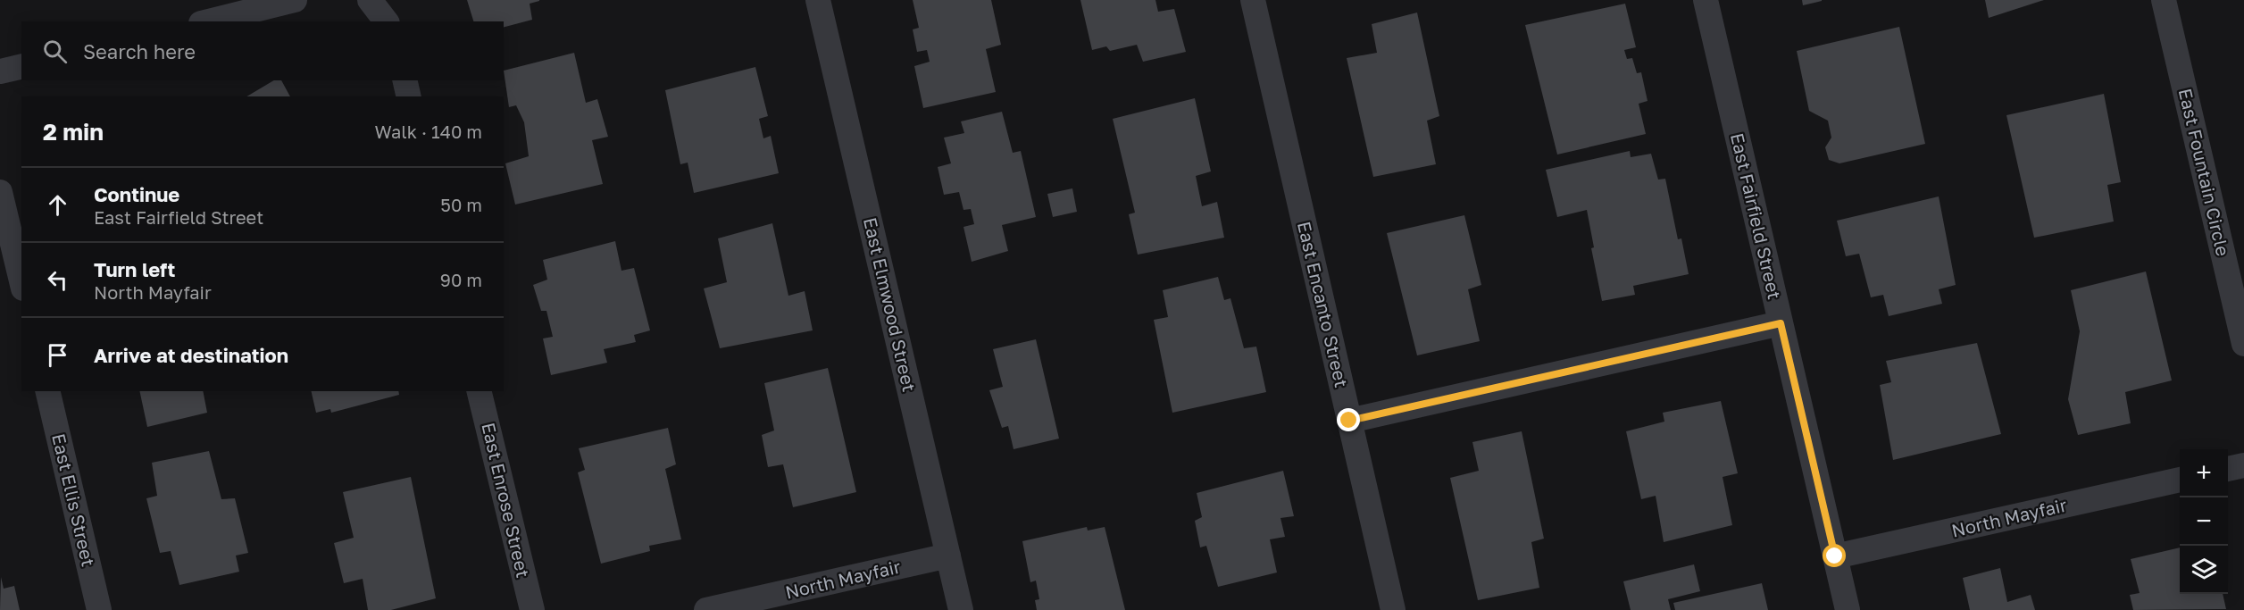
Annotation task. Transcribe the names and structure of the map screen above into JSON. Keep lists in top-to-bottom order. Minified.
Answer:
{"streets":{"street":["East Fountain Circle","East Fairfield Street","East Elmwood Street","East Encanto Street","East Ellis Street","East Enrose Street","North Mayfair"]},"crossings":[["East Fairfield Street","North Mayfair"],["East Elmwood Street","North Mayfair"]],"page":{"search":"Search here","heading":["2 min","Walk · 140 m"],"list":[["Continue","East Fairfield Street","50 m"],["Turn left","North Mayfair","90 m"],"Arrive at destination"],"map_buttons":["+","−"]}}
